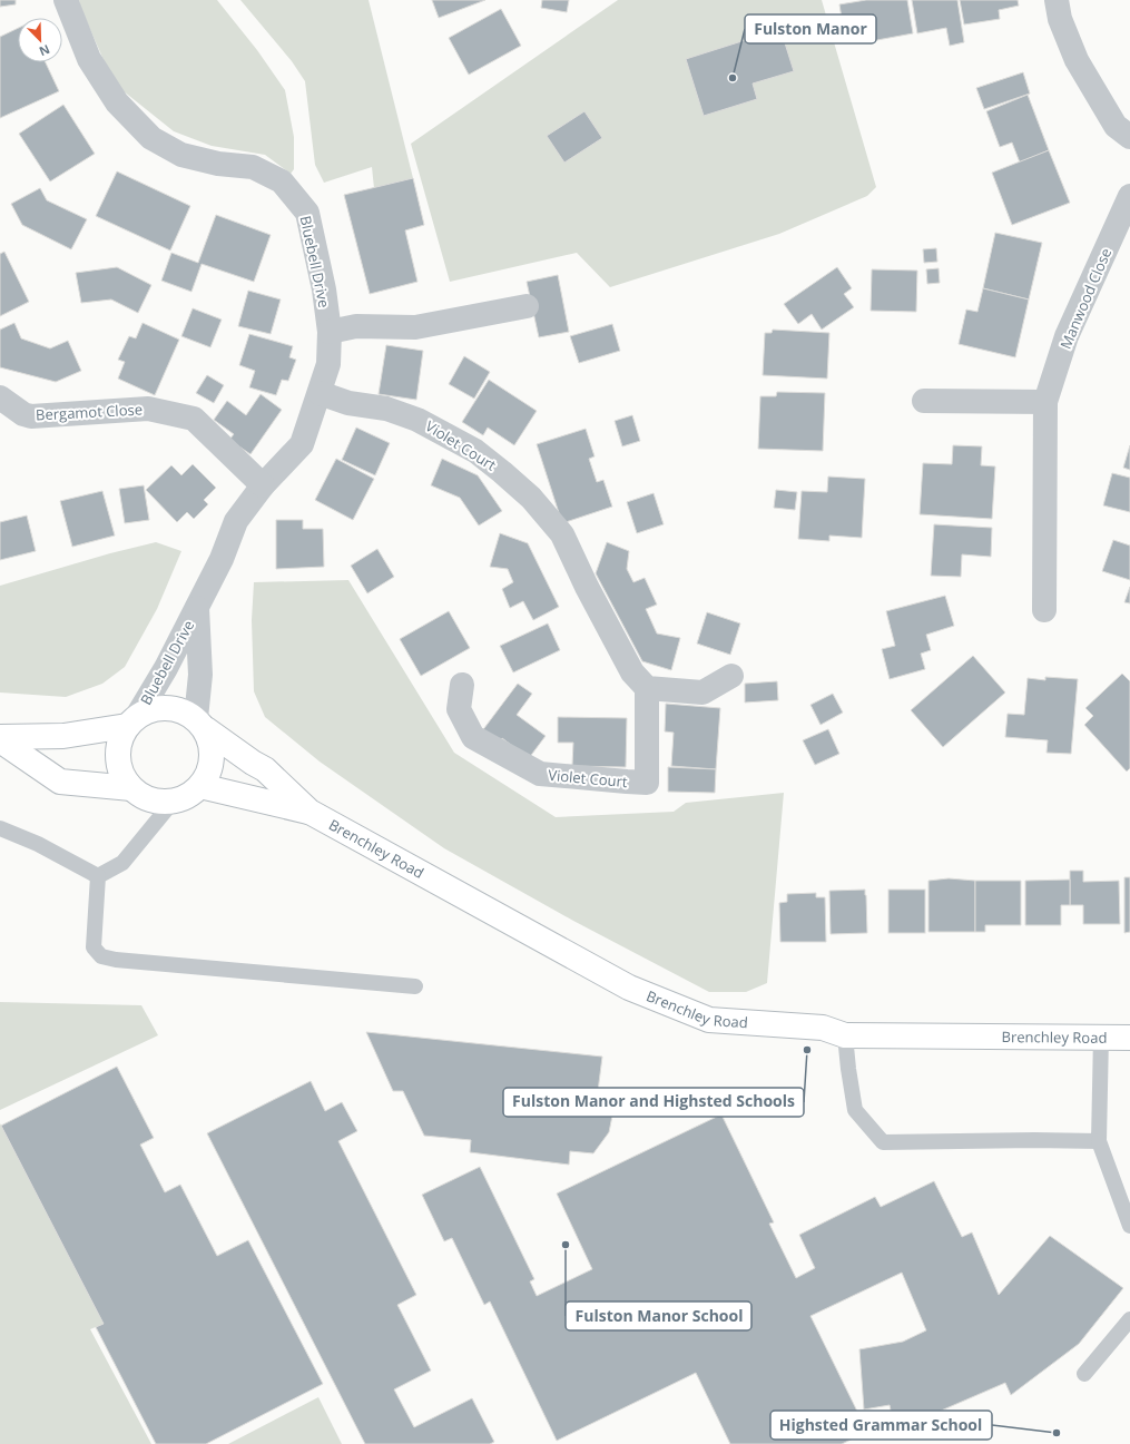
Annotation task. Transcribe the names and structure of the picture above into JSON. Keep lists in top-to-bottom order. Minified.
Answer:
{"streets":{"street":["Bluebell Drive","Manwood Close","Bergamot Close","Violet Court","Brenchley Road"]},"crossings":[["Bluebell Drive","Bergamot Close"],["Bluebell Drive","Violet Court"],["Bluebell Drive","Brenchley Road"]],"places":["Fulston Manor","Fulston Manor and Highsted Schools","Fulston Manor School","Highsted Grammar School"],"north":"bottom right"}
